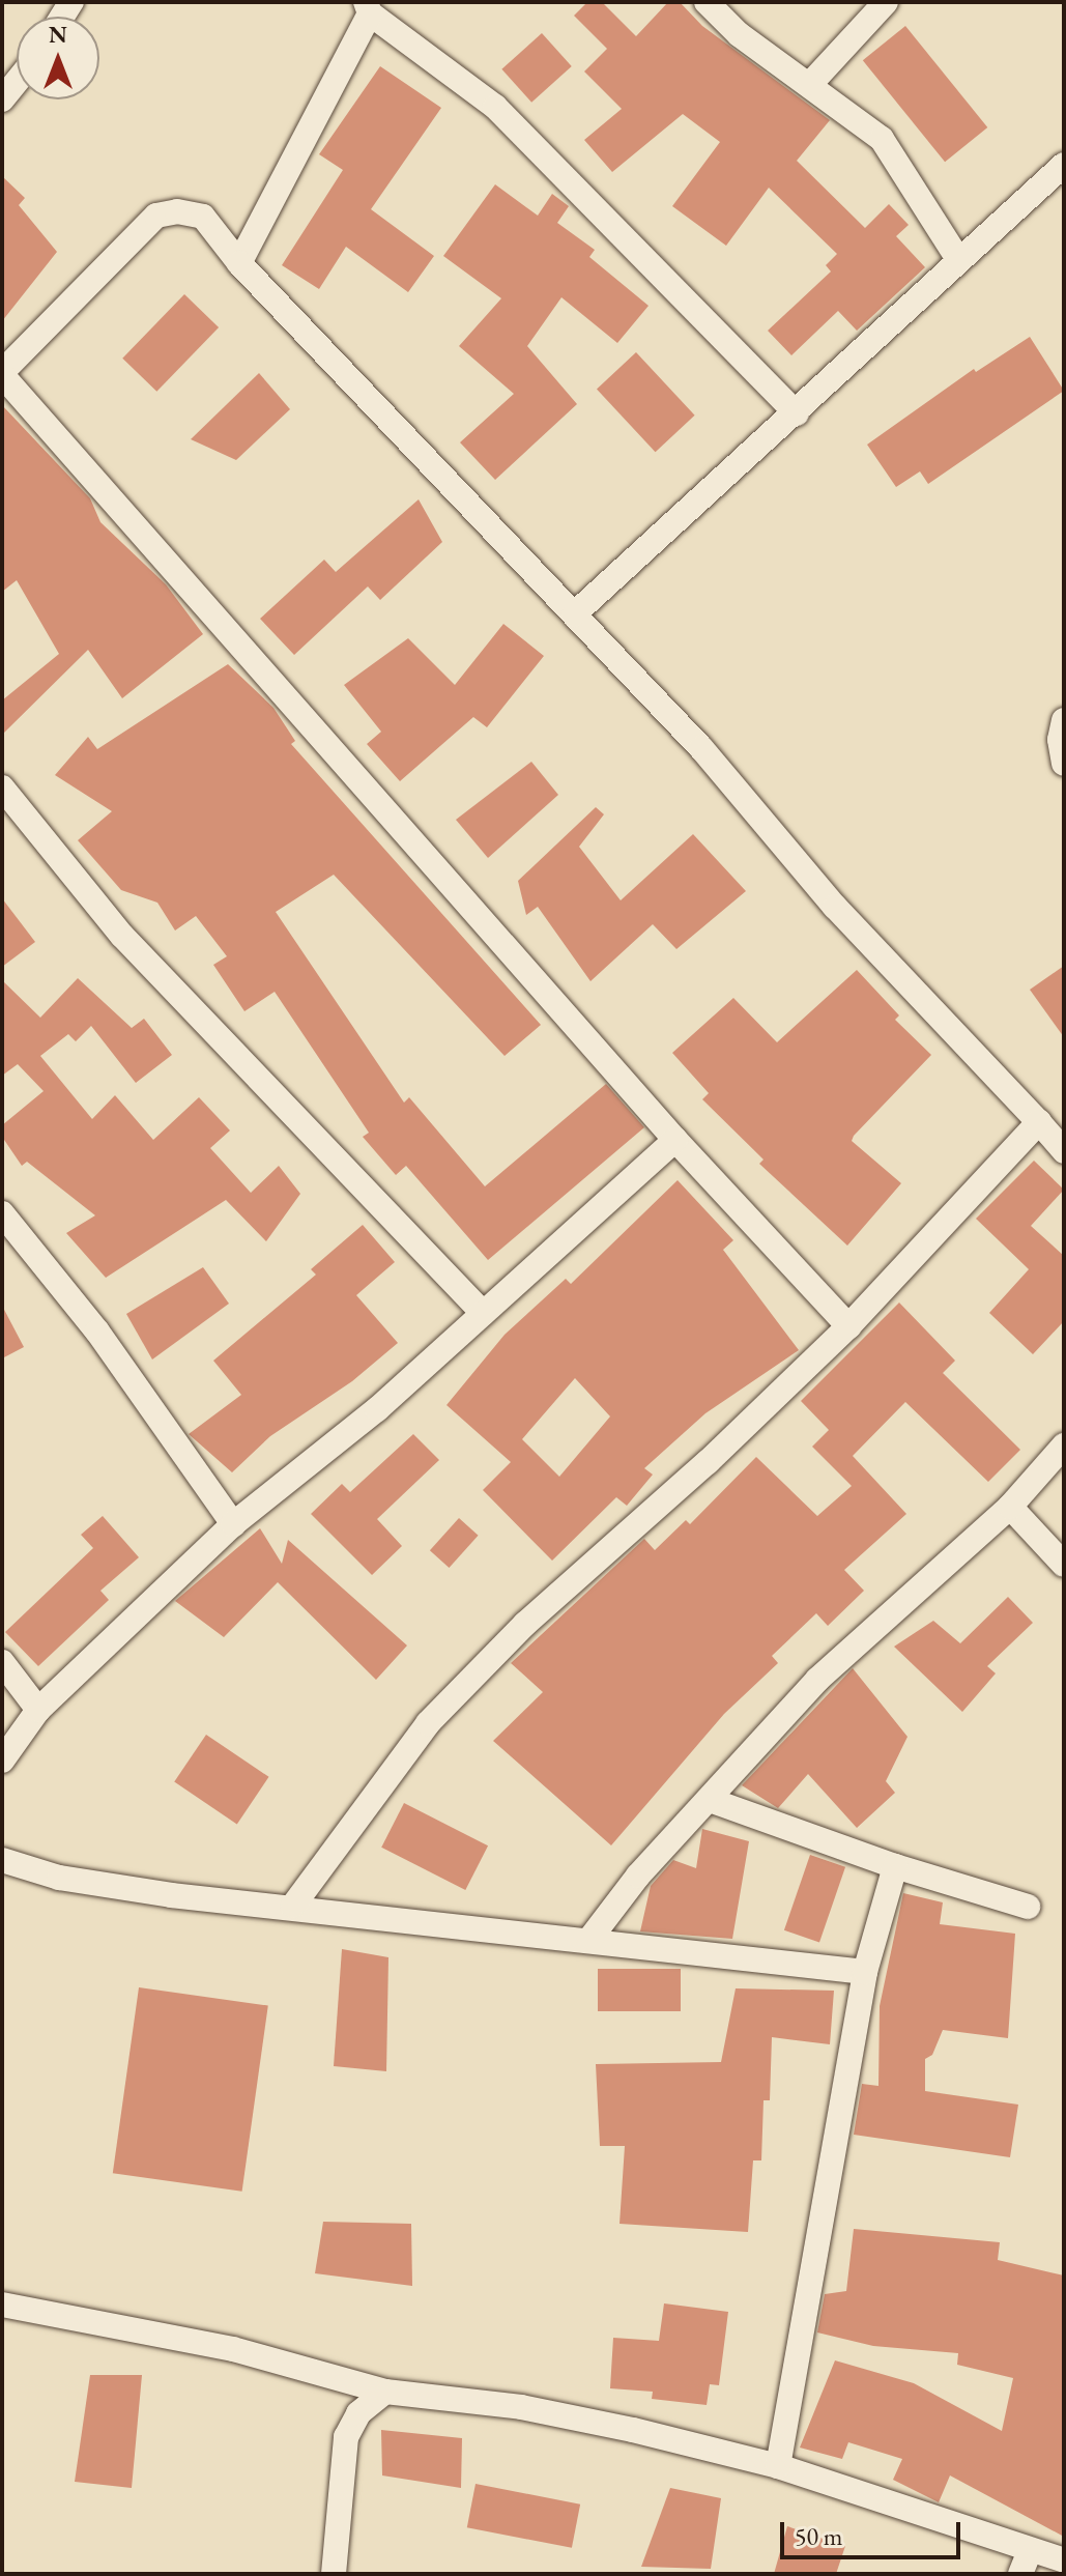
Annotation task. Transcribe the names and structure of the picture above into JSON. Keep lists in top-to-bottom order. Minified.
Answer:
{"scale_bar":"50 m","north":"top"}
